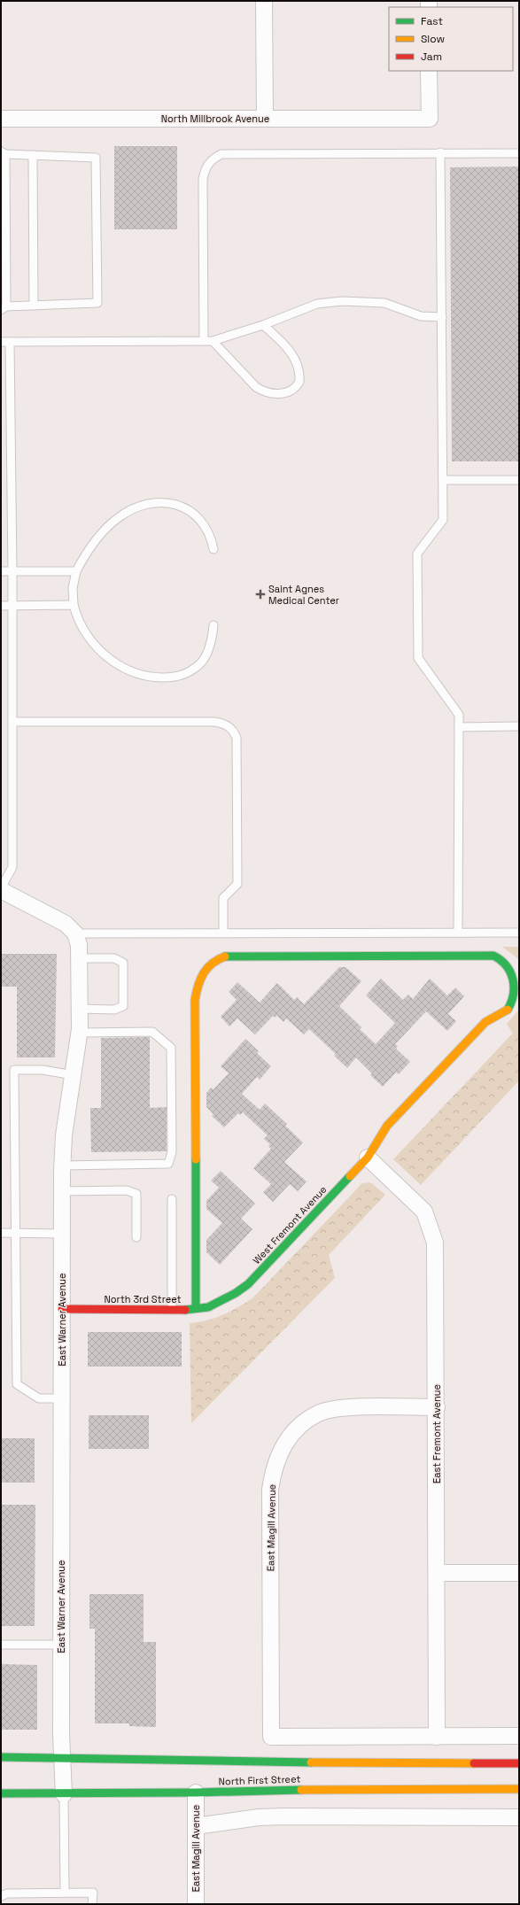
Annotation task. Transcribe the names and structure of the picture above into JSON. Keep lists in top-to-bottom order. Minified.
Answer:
{"streets":{"street":["North Millbrook Avenue","West Fremont Avenue","North 3rd Street","East Warner Avenue","East Fremont Avenue","East Magill Avenue","North First Street"]},"crossings":[["West Fremont Avenue","North 3rd Street"],["West Fremont Avenue","East Fremont Avenue"],["North 3rd Street","East Warner Avenue"],["East Warner Avenue","North First Street"],["East Fremont Avenue","East Magill Avenue"],["East Magill Avenue","North First Street"]],"places":{"health":["Saint Agnes Medical Center"]},"legend":["Fast","Slow","Jam"]}
